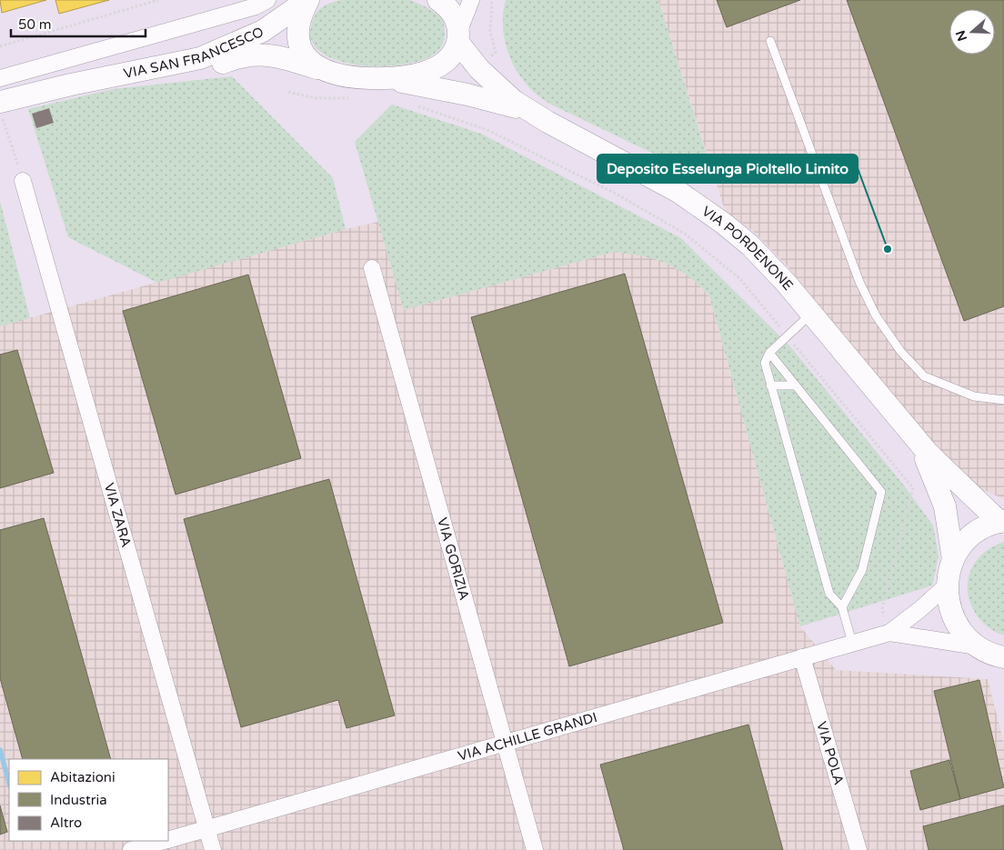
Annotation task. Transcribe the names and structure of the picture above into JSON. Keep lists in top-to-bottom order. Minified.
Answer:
{"streets":{"street":["VIA SAN FRANCESCO","VIA PORDENONE","VIA ZARA","VIA GORIZIA","VIA ACHILLE GRANDI","VIA POLA"]},"crossings":[["VIA SAN FRANCESCO","VIA PORDENONE"],["VIA ZARA","VIA ACHILLE GRANDI"],["VIA GORIZIA","VIA ACHILLE GRANDI"],["VIA ACHILLE GRANDI","VIA POLA"]],"places":["Deposito Esselunga Pioltello Limito"],"legend":["Abitazioni","Industria","Altro"],"scale_bar":"50 m","north":"left"}
